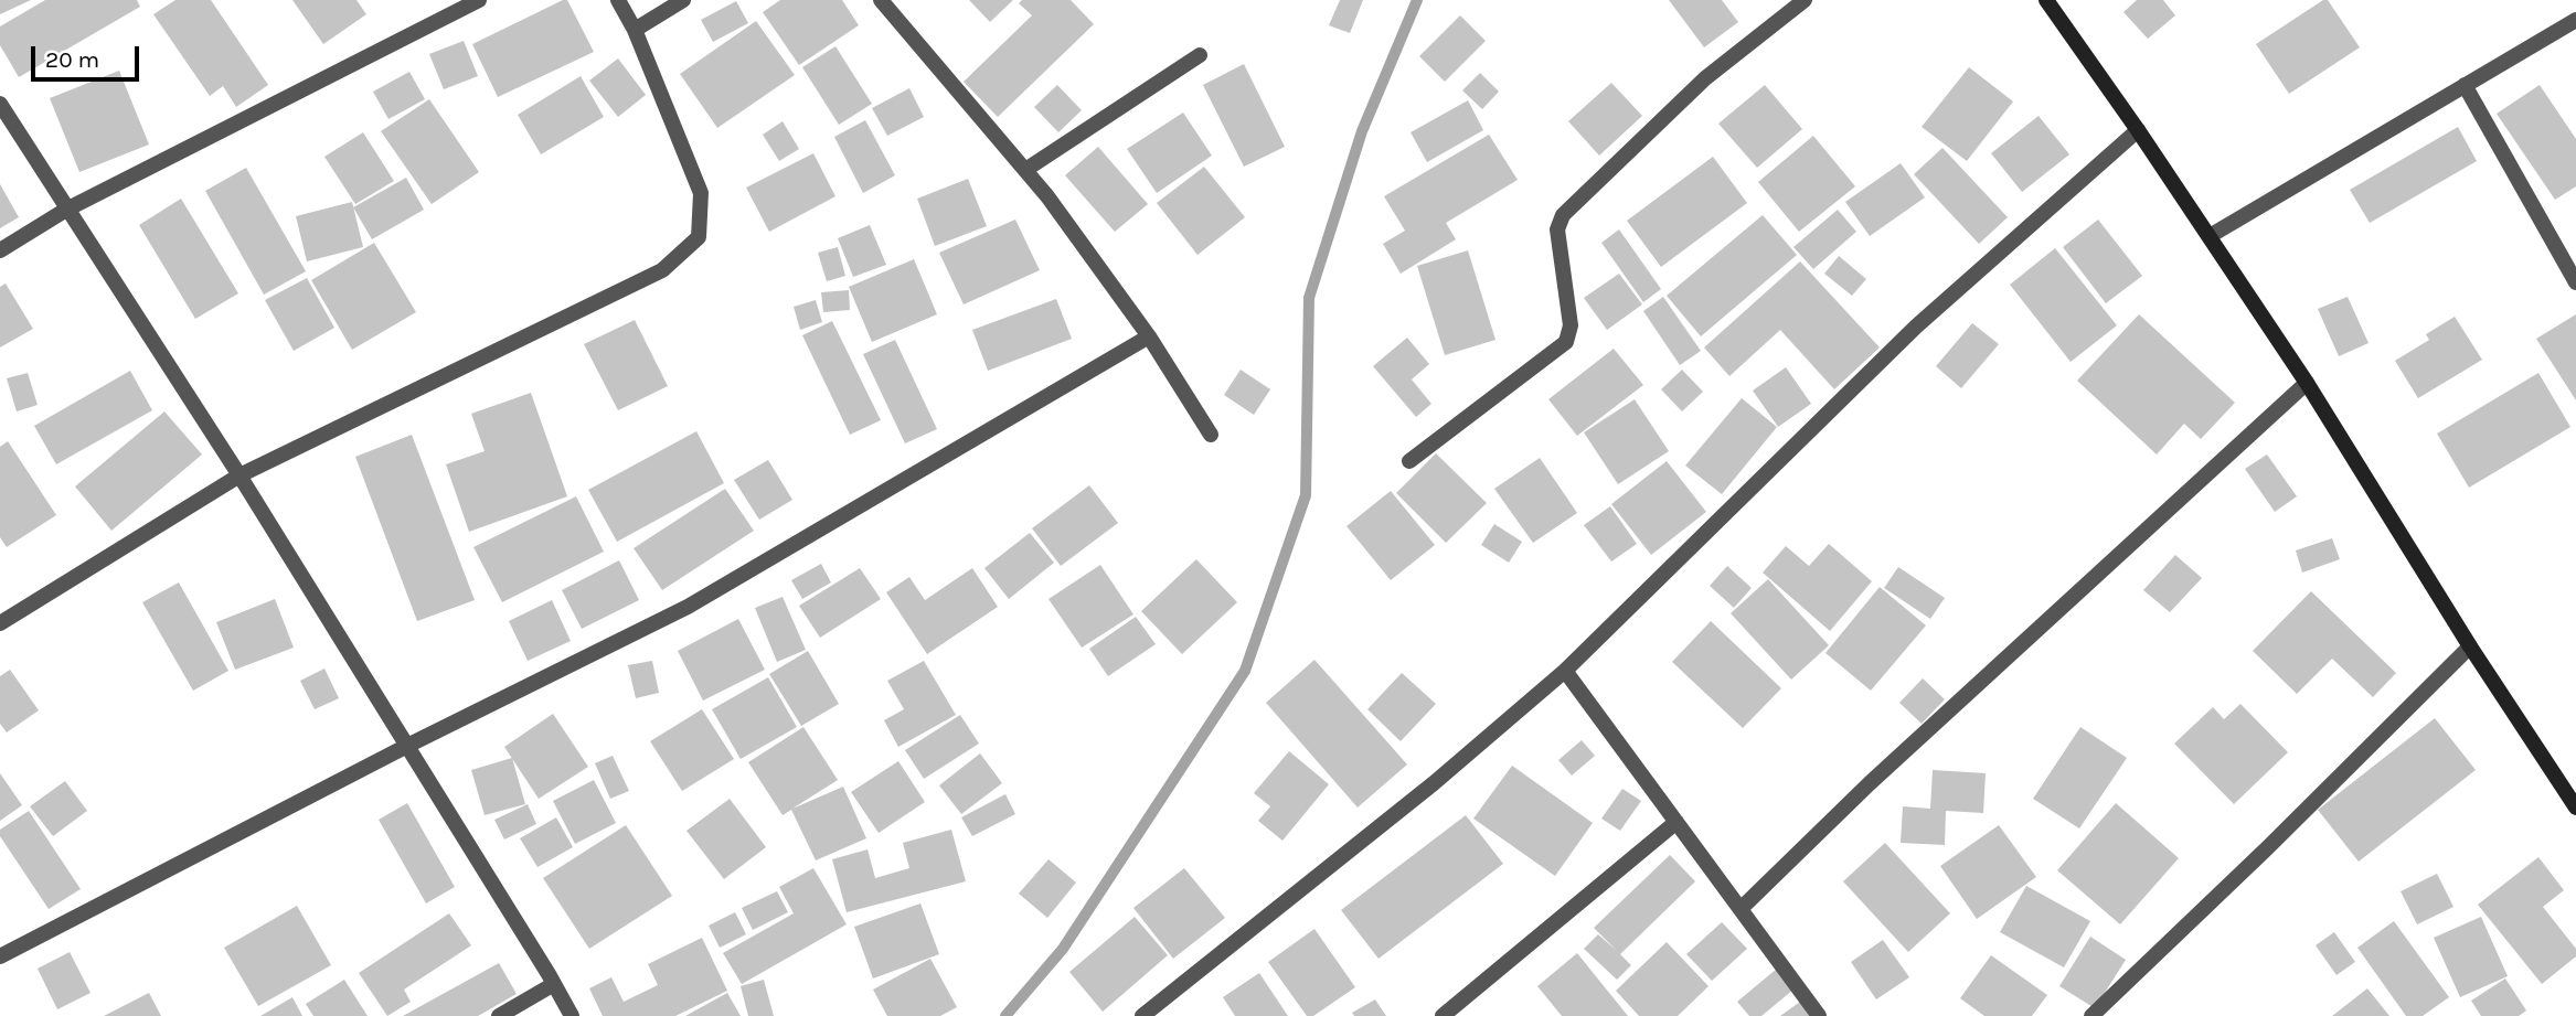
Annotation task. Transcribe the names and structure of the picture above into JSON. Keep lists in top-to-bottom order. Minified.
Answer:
{"scale_bar":"20 m"}
